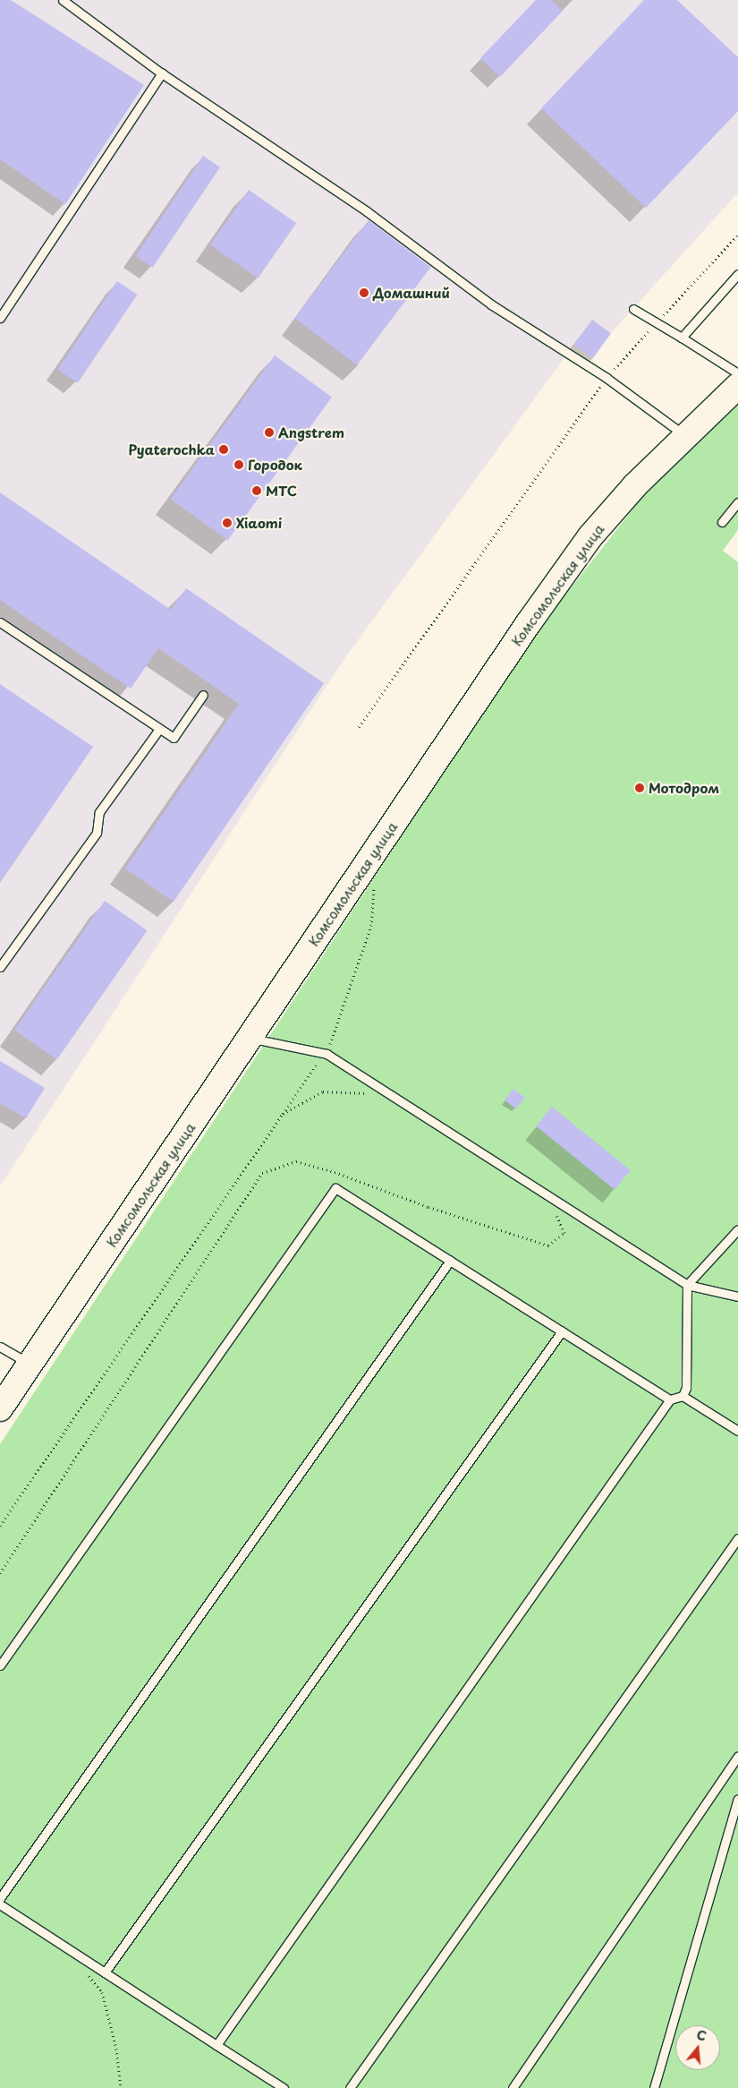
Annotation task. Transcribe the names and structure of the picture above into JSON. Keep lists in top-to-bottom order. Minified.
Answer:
{"streets":{"main road":["Комсомольская улица"]},"places":["Домашний","Angstrem","Pyaterochka","Городок","МТС","Xiaomi","Мотодром"],"north":"top"}
